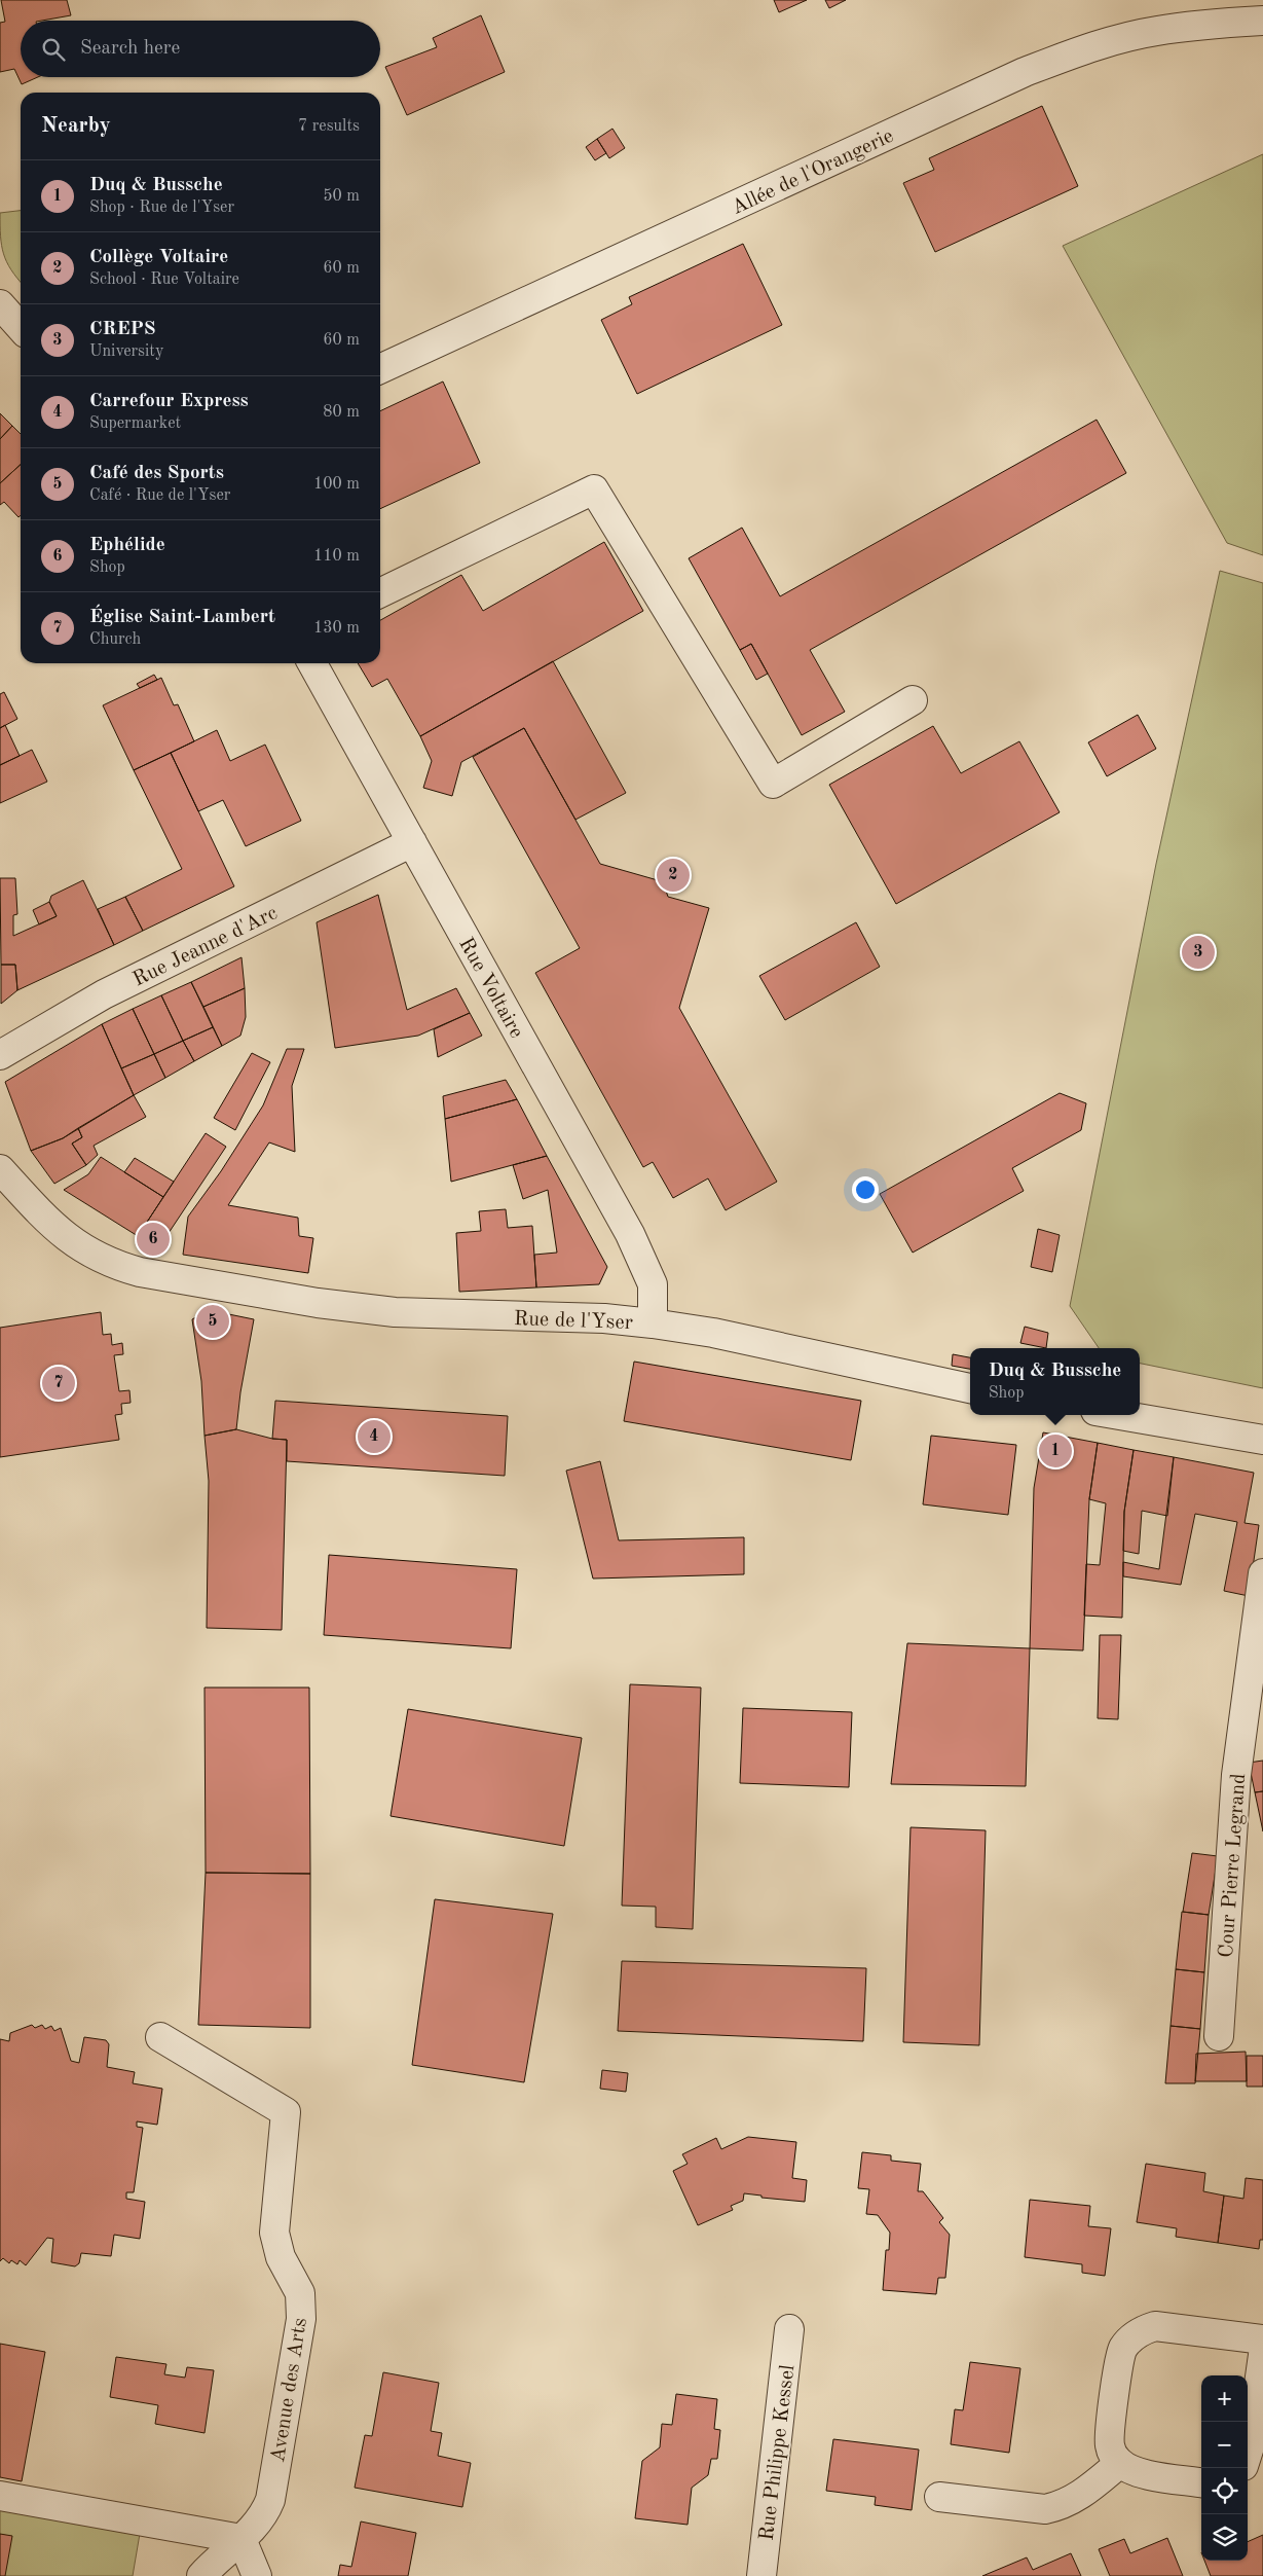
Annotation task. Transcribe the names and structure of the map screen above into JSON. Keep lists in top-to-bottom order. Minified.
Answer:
{"streets":{"street":["Allée de l'Orangerie","Rue Jeanne d'Arc","Rue Voltaire","Rue de l'Yser","Cour Pierre Legrand","Avenue des Arts","Rue Philippe Kessel"]},"crossings":[["Rue Jeanne d'Arc","Rue Voltaire"],["Rue Voltaire","Rue de l'Yser"]],"page":{"search":"Search here","heading":["Nearby","7 results"],"list":[{"mark":"1","name":"Duq & Bussche","note":"Shop · Rue de l'Yser","value":"50 m"},{"mark":"2","name":"Collège Voltaire","note":"School · Rue Voltaire","value":"60 m"},{"mark":"3","name":"CREPS","note":"University","value":"60 m"},{"mark":"4","name":"Carrefour Express","note":"Supermarket","value":"80 m"},{"mark":"5","name":"Café des Sports","note":"Café · Rue de l'Yser","value":"100 m"},{"mark":"6","name":"Ephélide","note":"Shop","value":"110 m"},{"mark":"7","name":"Église Saint-Lambert","note":"Church","value":"130 m"}],"pins":["2","3","6","5","7","4","1"],"popup":["Duq & Bussche","Shop"],"map_buttons":["+","−"]}}
